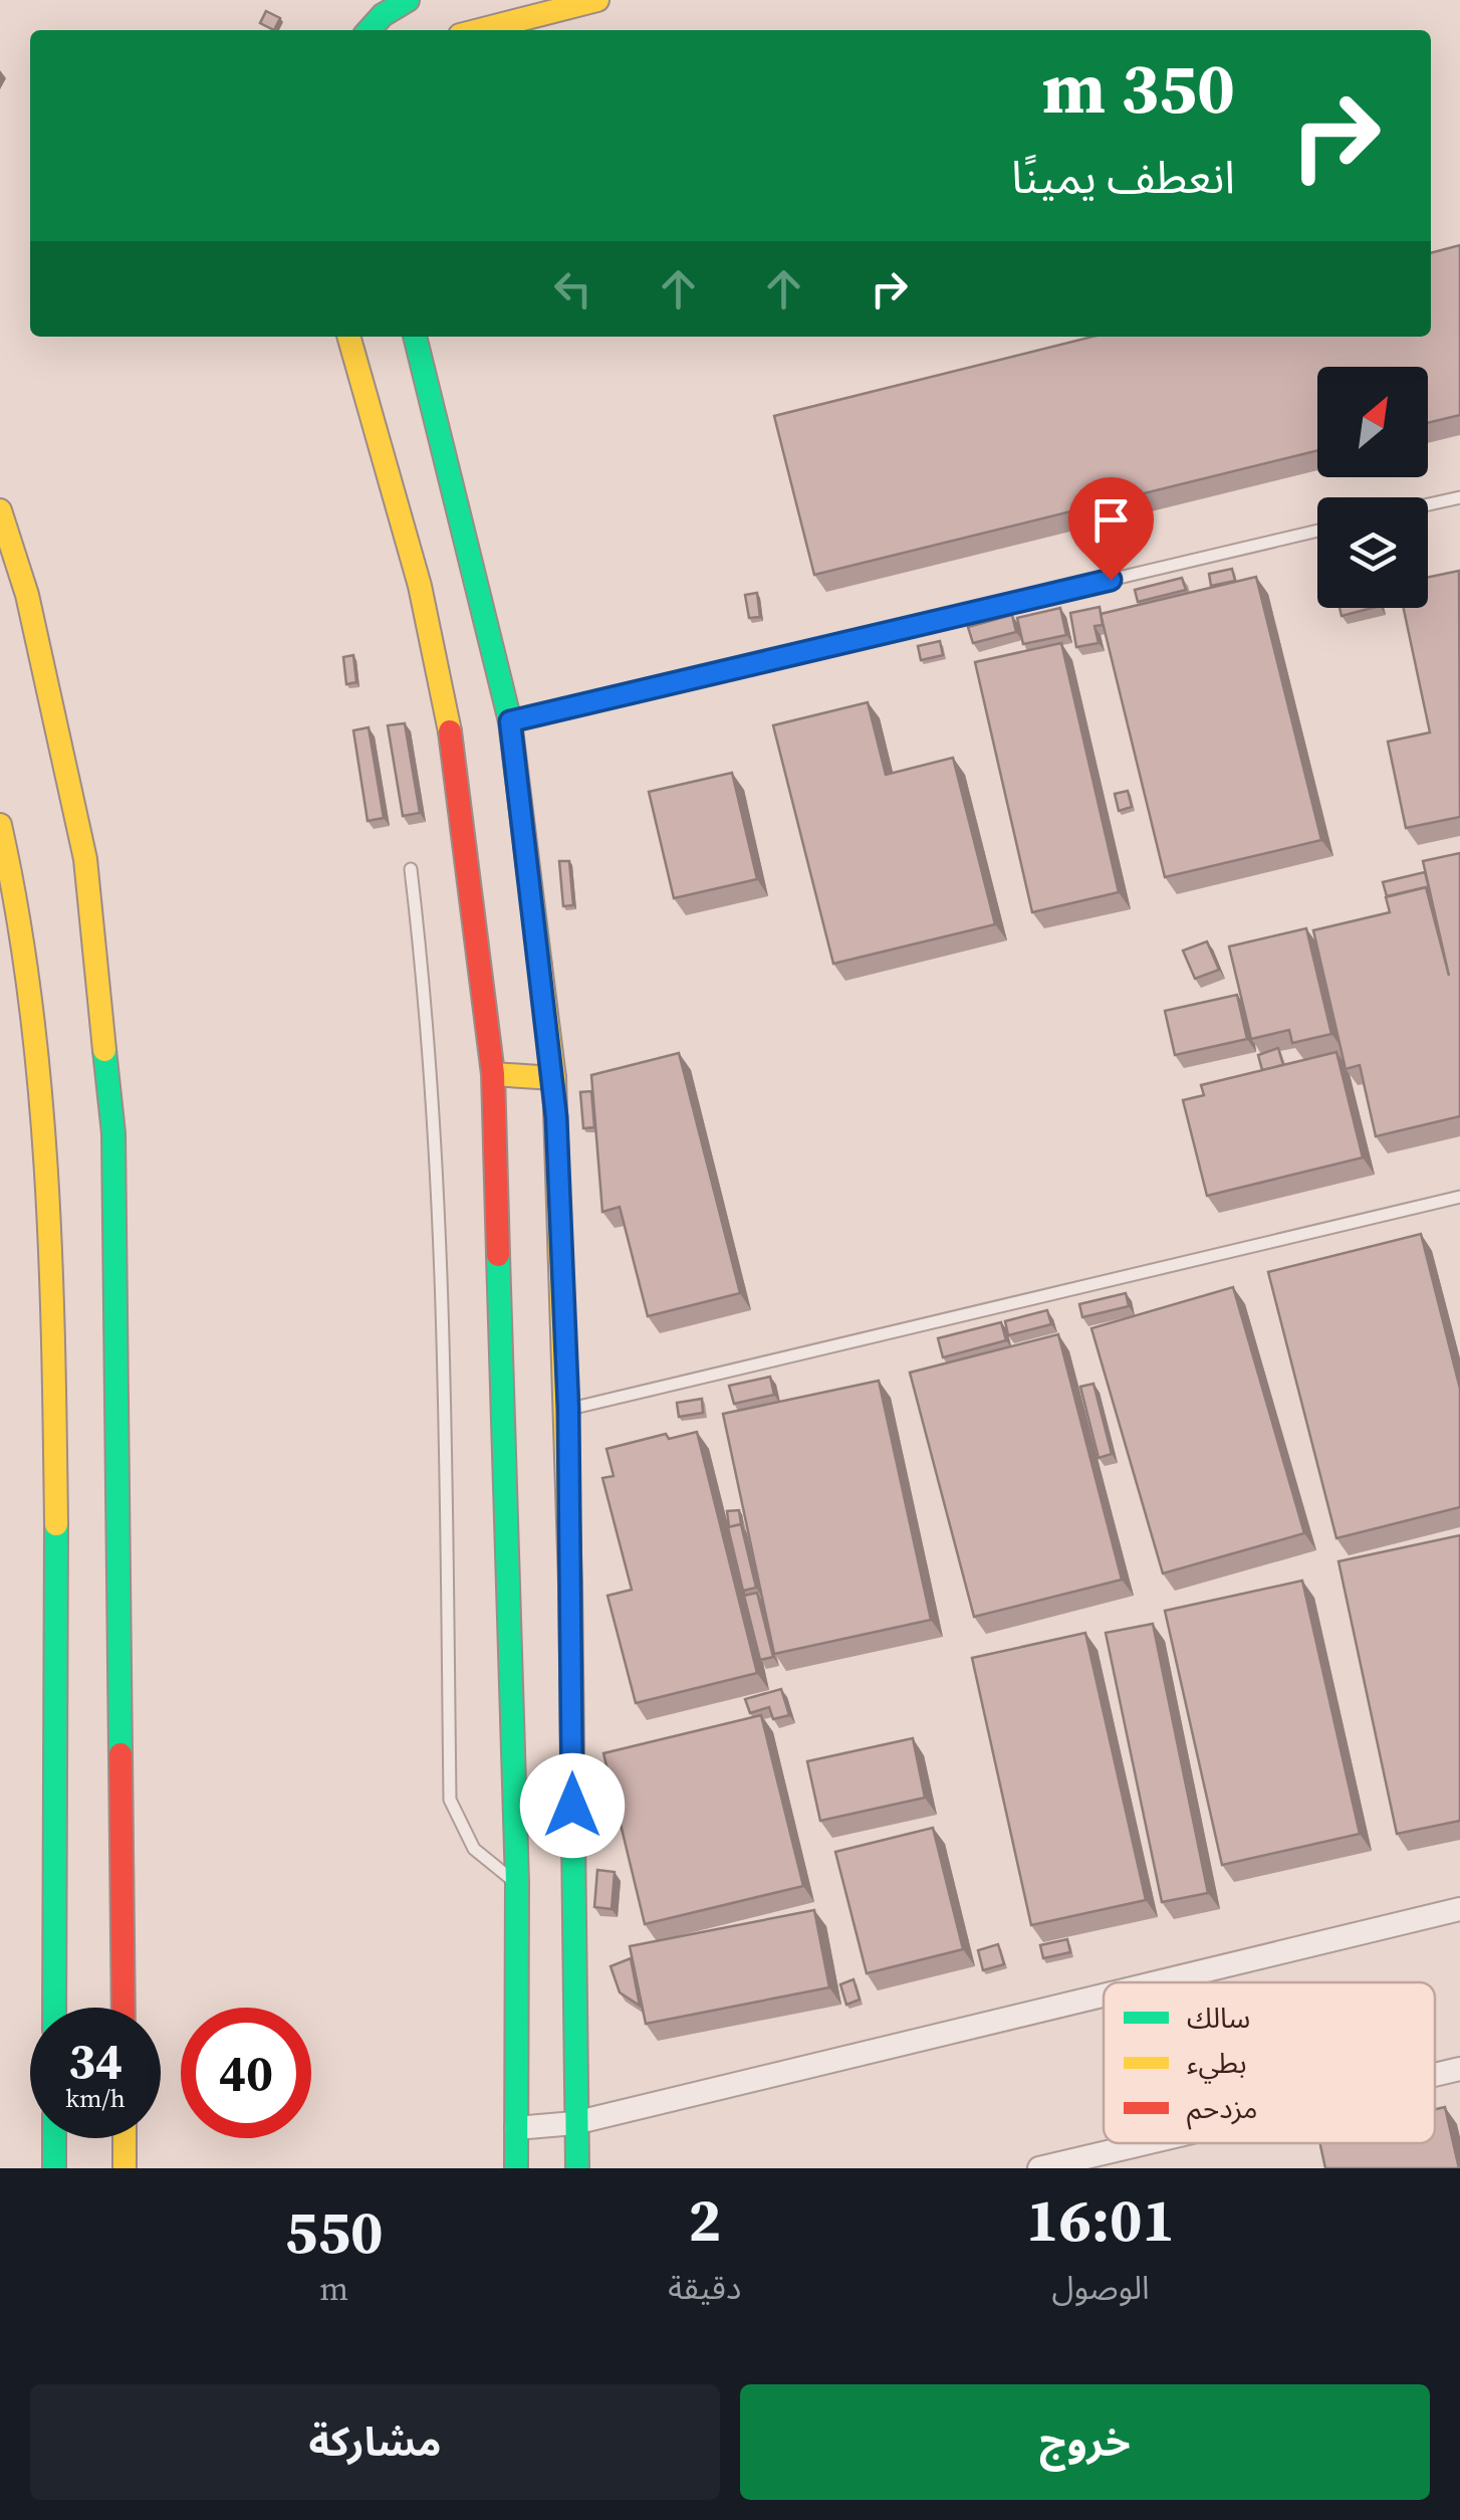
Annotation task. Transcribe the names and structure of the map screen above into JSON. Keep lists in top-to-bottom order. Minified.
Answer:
{"legend":["سالك","بطيء","مزدحم"],"north":"top right","page":{"turn":["350 m","انعطف يمينًا"],"speed":"34 km/h","limit":"40","eta":["16:01","الوصول","2","دقيقة","550","m"],"buttons":["خروج","مشاركة"]}}
